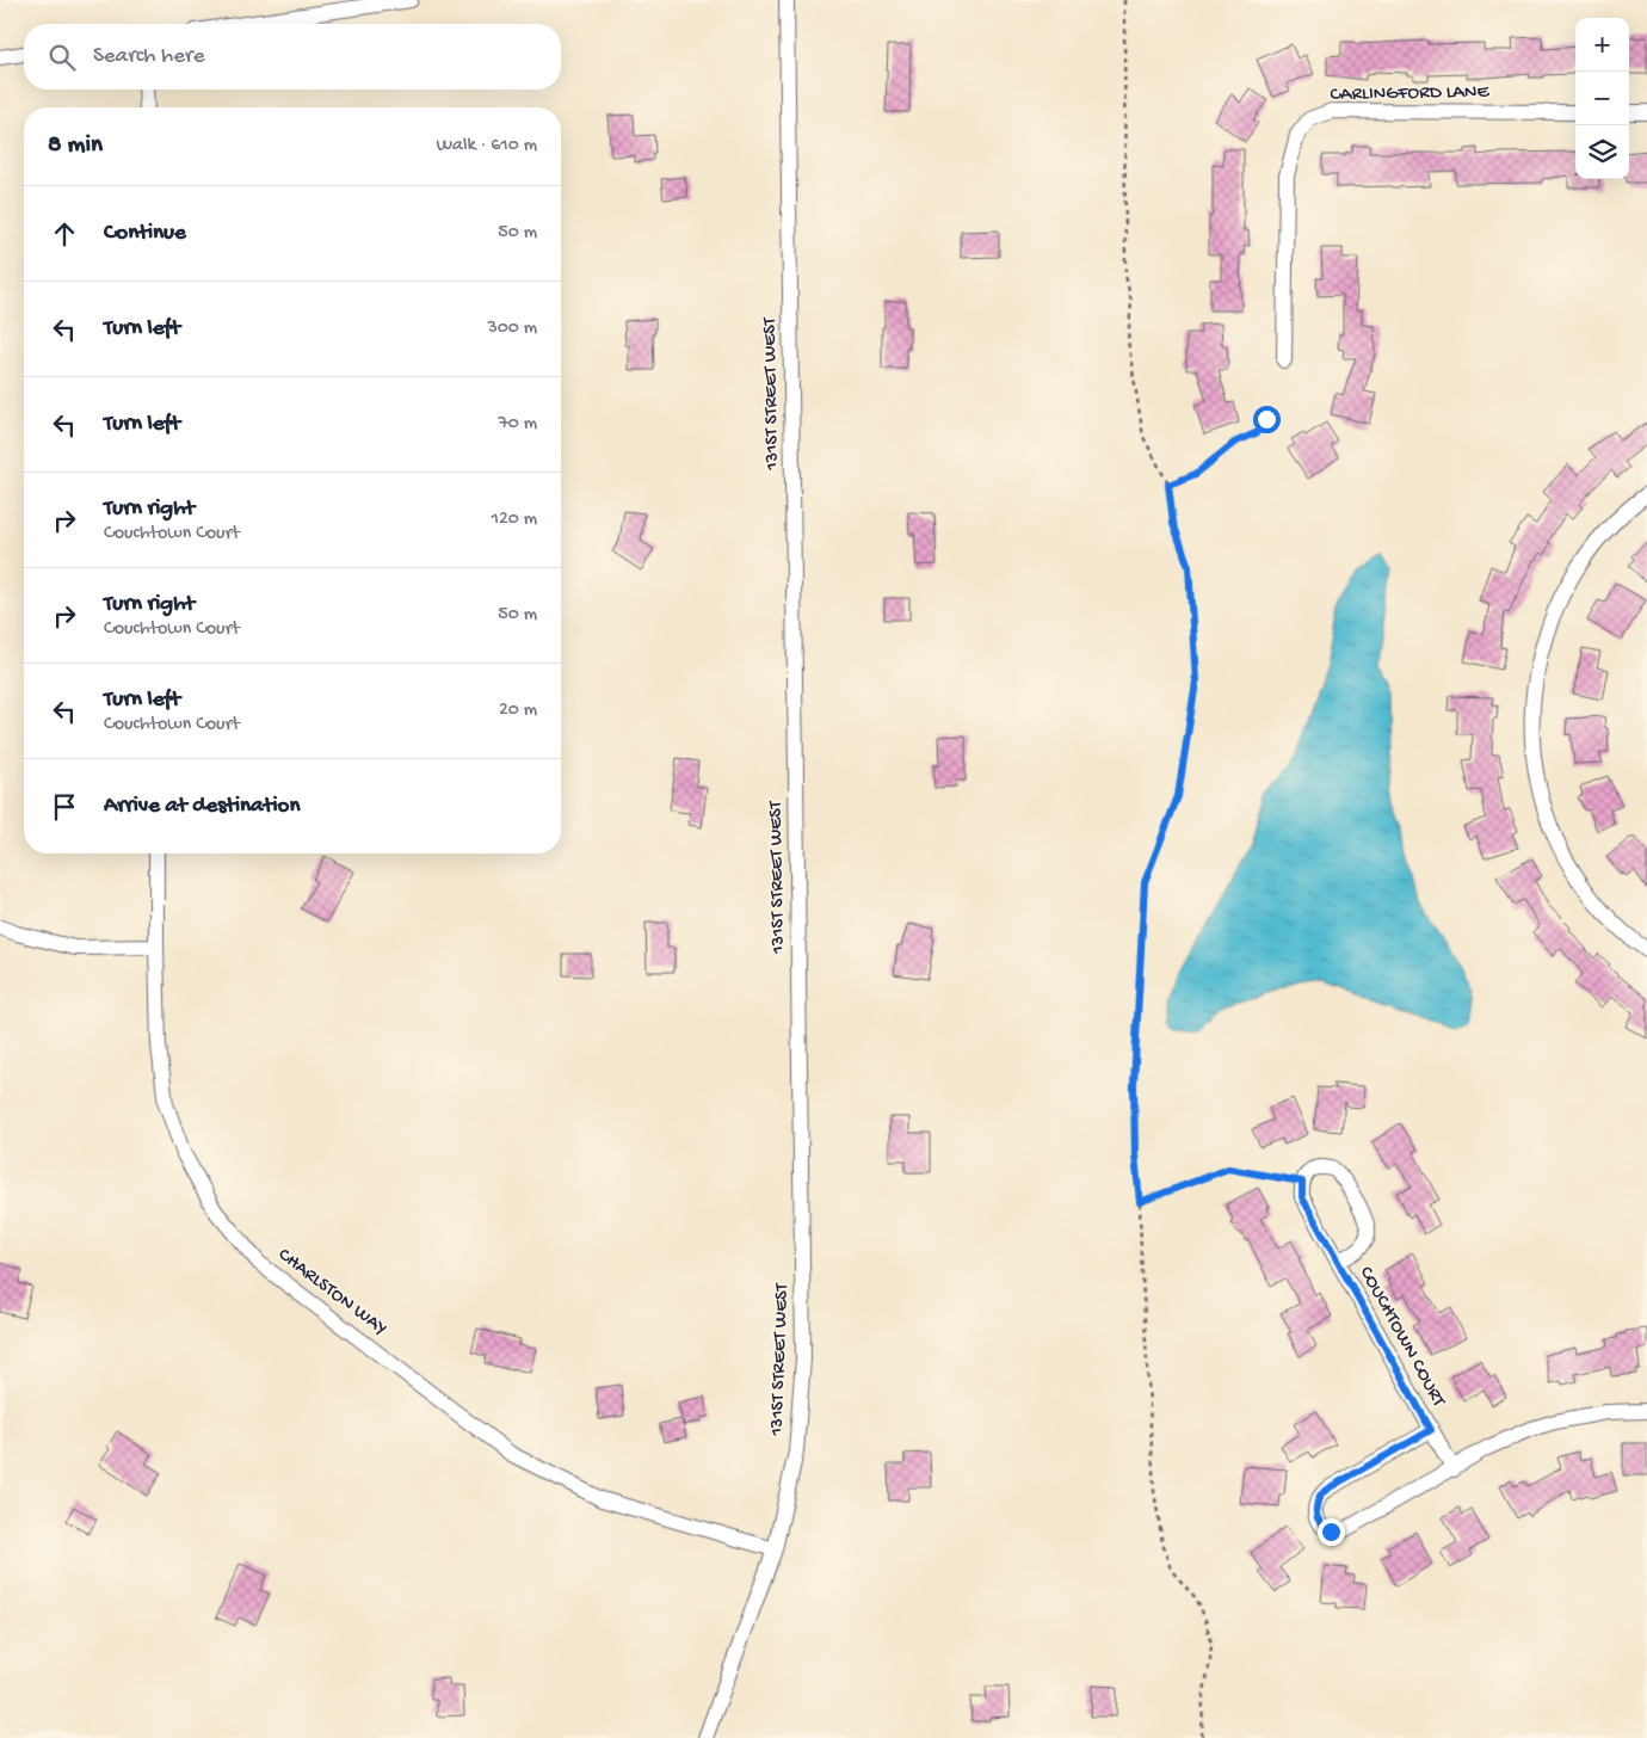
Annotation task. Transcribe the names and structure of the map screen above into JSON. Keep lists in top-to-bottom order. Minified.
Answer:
{"streets":{"street":["CARLINGFORD LANE","131ST STREET WEST","CHARLSTON WAY","COUCHTOWN COURT"]},"crossings":[["131ST STREET WEST","CHARLSTON WAY"]],"page":{"map_buttons":["+","−"],"search":"Search here","heading":["8 min","Walk · 610 m"],"list":[["Continue","50 m"],["Turn left","300 m"],["Turn left","70 m"],["Turn right","Couchtown Court","120 m"],["Turn right","Couchtown Court","50 m"],["Turn left","Couchtown Court","20 m"],"Arrive at destination"]}}
